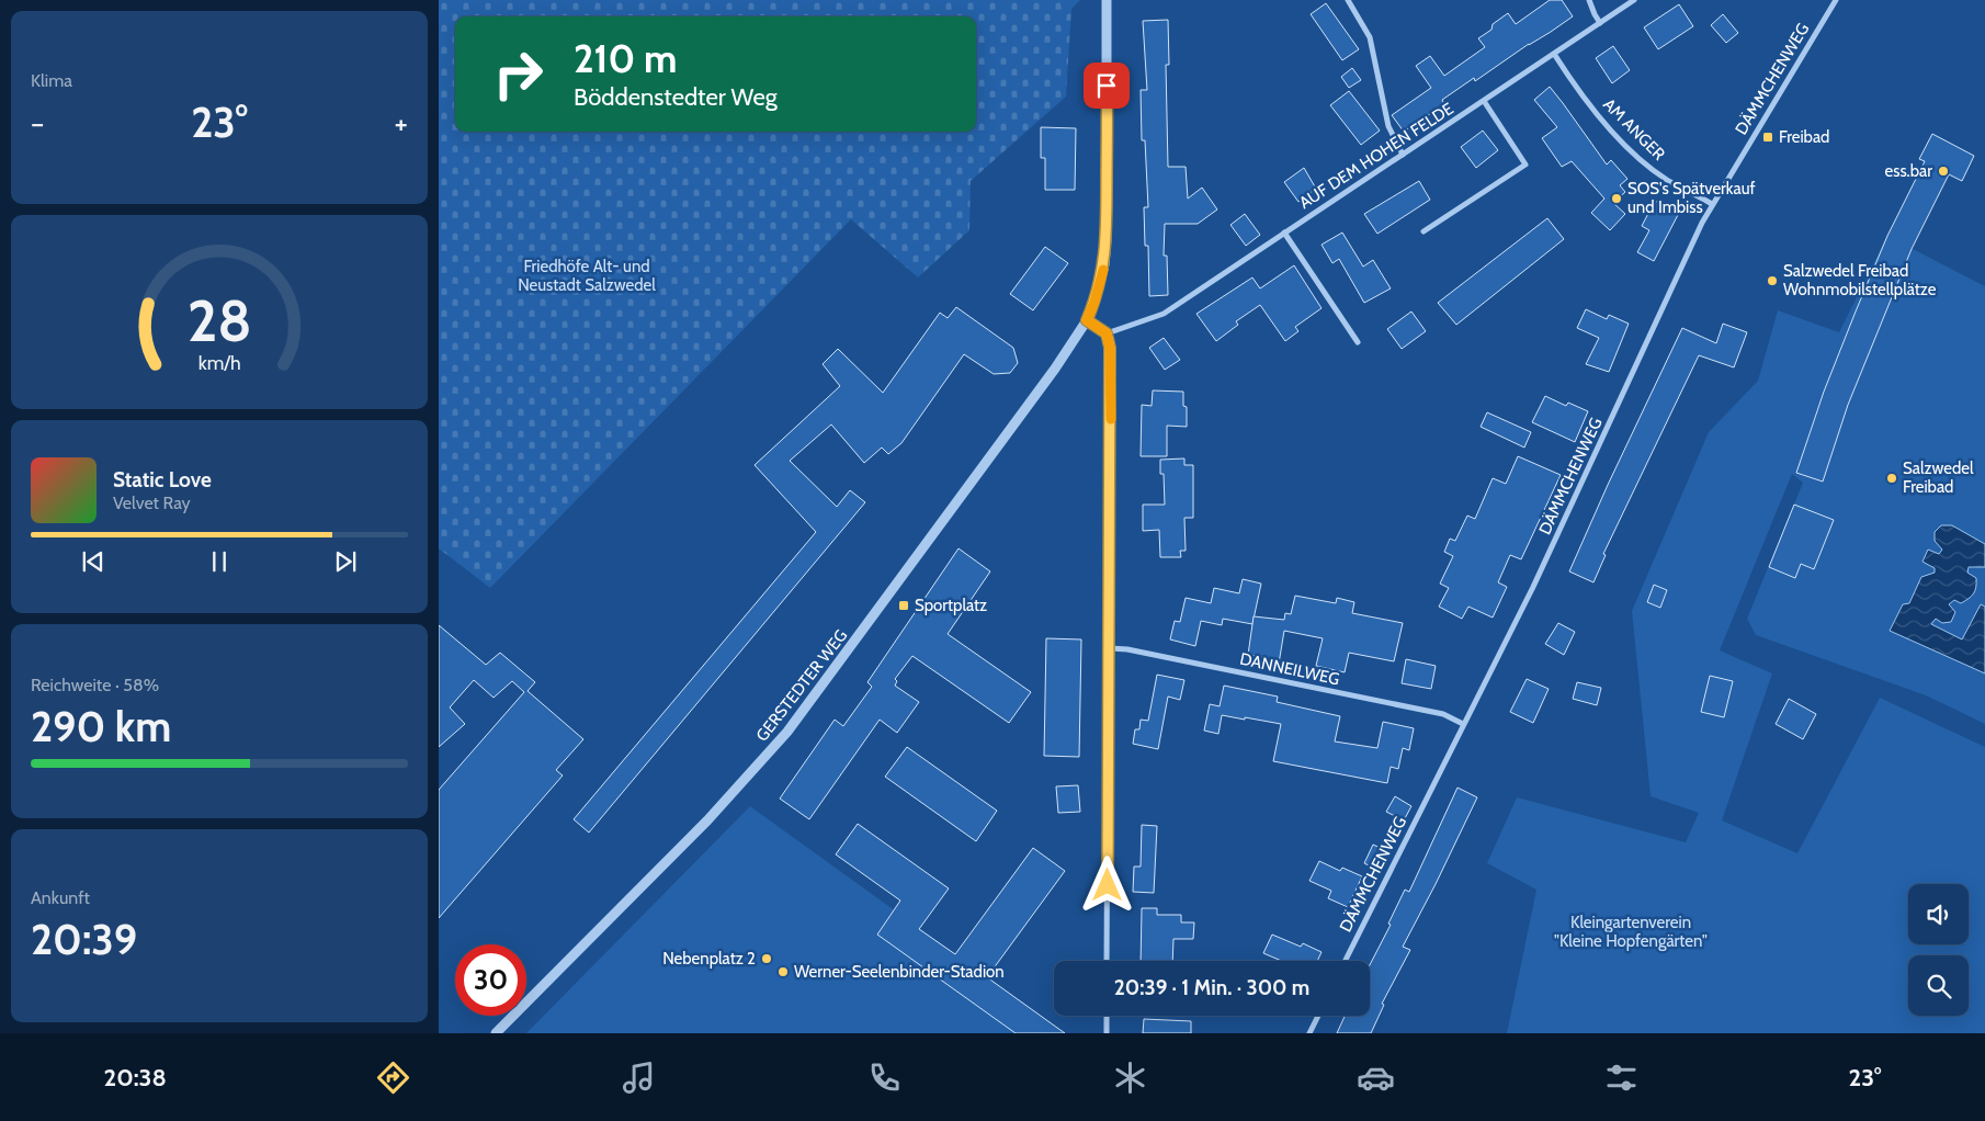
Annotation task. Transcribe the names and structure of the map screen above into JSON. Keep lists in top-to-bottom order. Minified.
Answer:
{"streets":{"street":["DÄMMCHENWEG","AM ANGER","AUF DEM HOHEN FELDE","DANNEILWEG","GERSTEDTER WEG"]},"crossings":[["DÄMMCHENWEG","AM ANGER"],["DÄMMCHENWEG","DANNEILWEG"],["AM ANGER","AUF DEM HOHEN FELDE"]],"parks":["Friedhöfe Alt- und Neustadt Salzwedel","Kleingartenverein \"Kleine Hopfengärten\""],"places":{"transit":["Freibad","Sportplatz"],"other":["ess.bar","SOS's Spätverkauf und Imbiss","Salzwedel Freibad Wohnmobilstellplätze","Salzwedel Freibad","Nebenplatz 2","Werner-Seelenbinder-Stadion"]},"page":{"tile":["Klima",["Reichweite · 58%","290 km"],["Ankunft","20:39"]],"turn":["210 m","Böddenstedter Weg"],"heat":["−","23°","+"],"song":["Static Love","Velvet Ray"],"limit":"30","trip":"20:39 · 1 Min. · 300 m","tabs":["20:38","23°"],"gauge":["28","km/h"]}}
